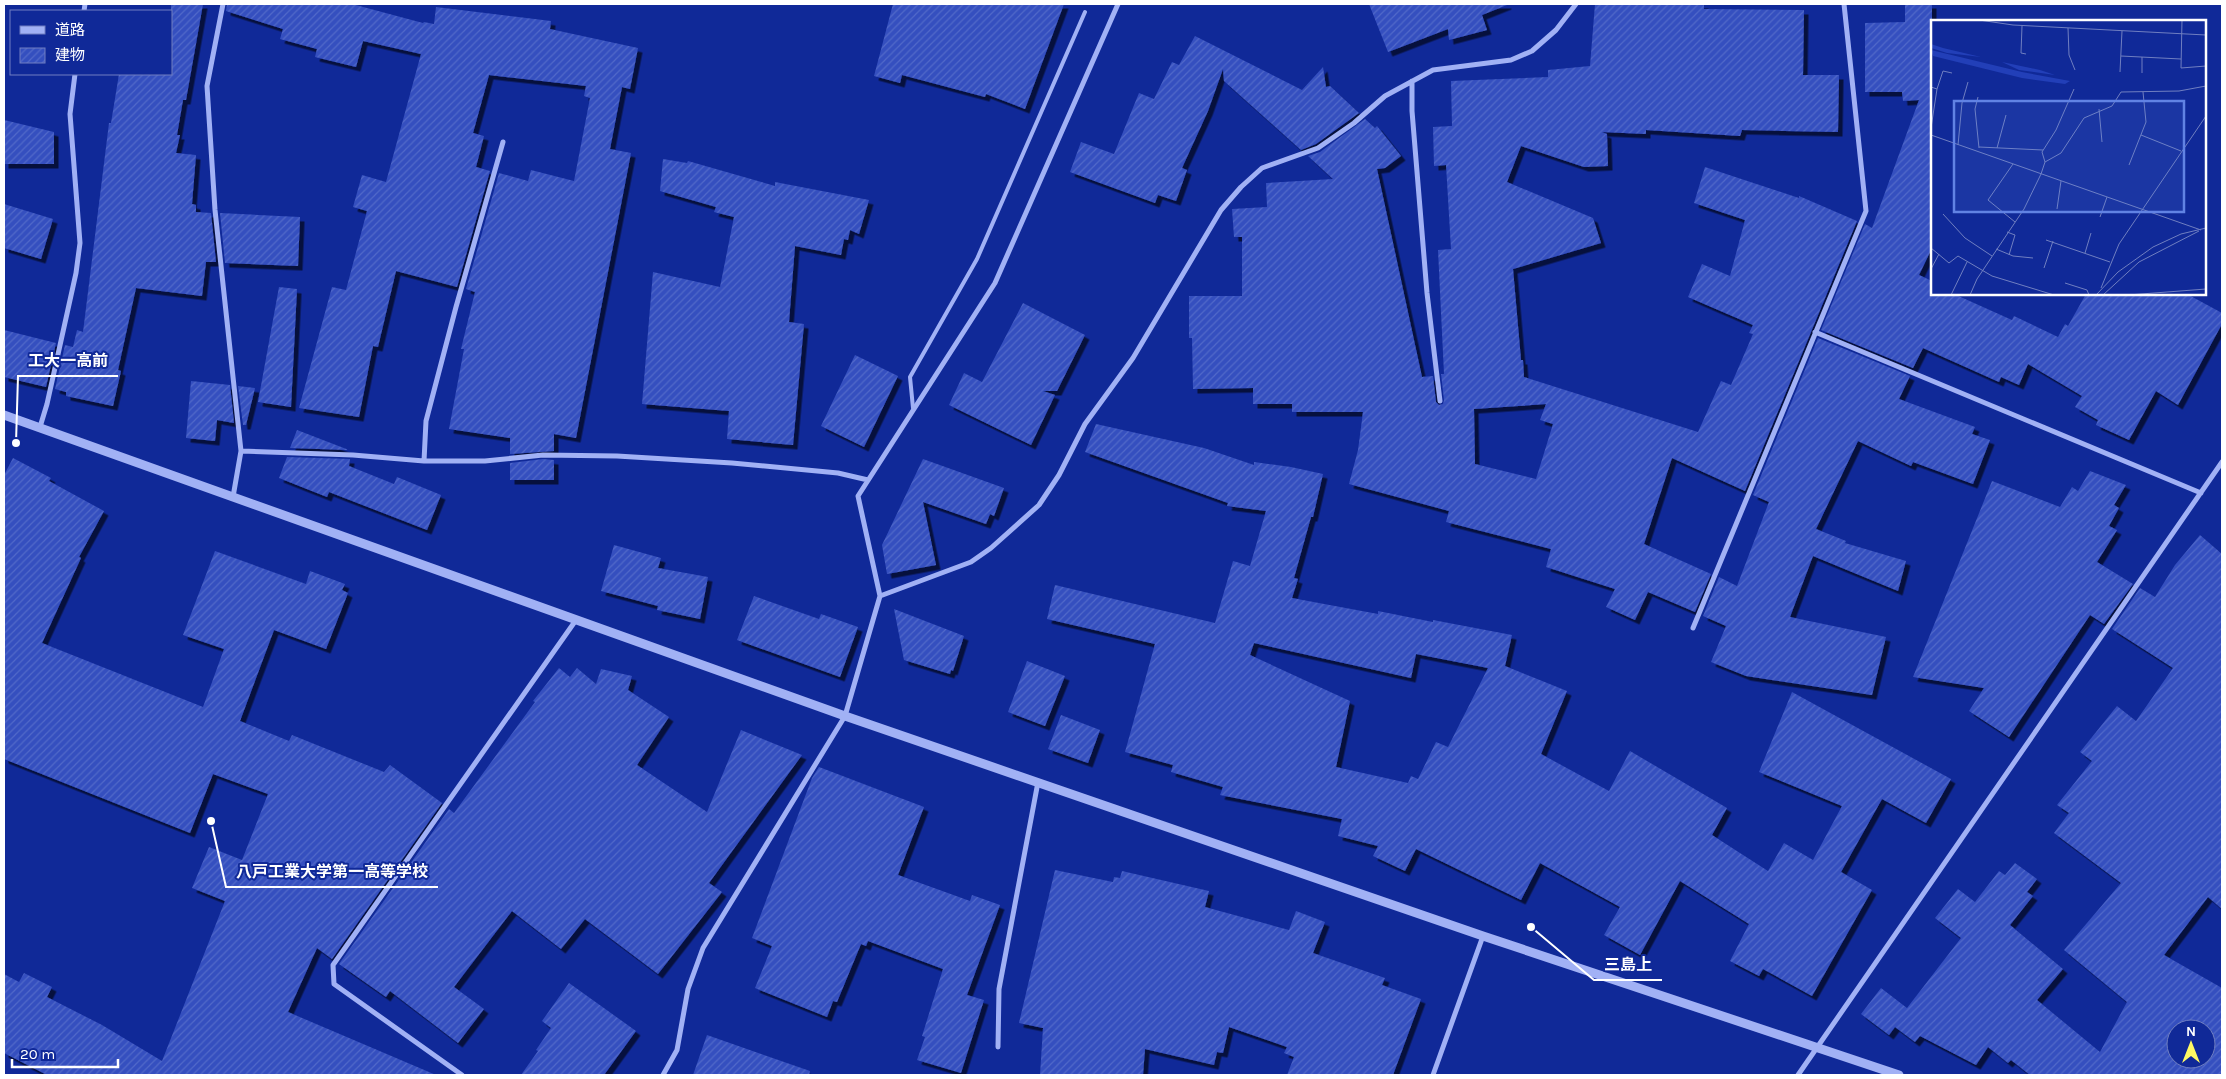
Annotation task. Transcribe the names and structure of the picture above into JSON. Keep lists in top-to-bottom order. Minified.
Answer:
{"places":["工大一高前","八戸工業大学第一高等学校","三島上"],"legend":["道路","建物"],"scale_bar":"20 m","north":"top"}
